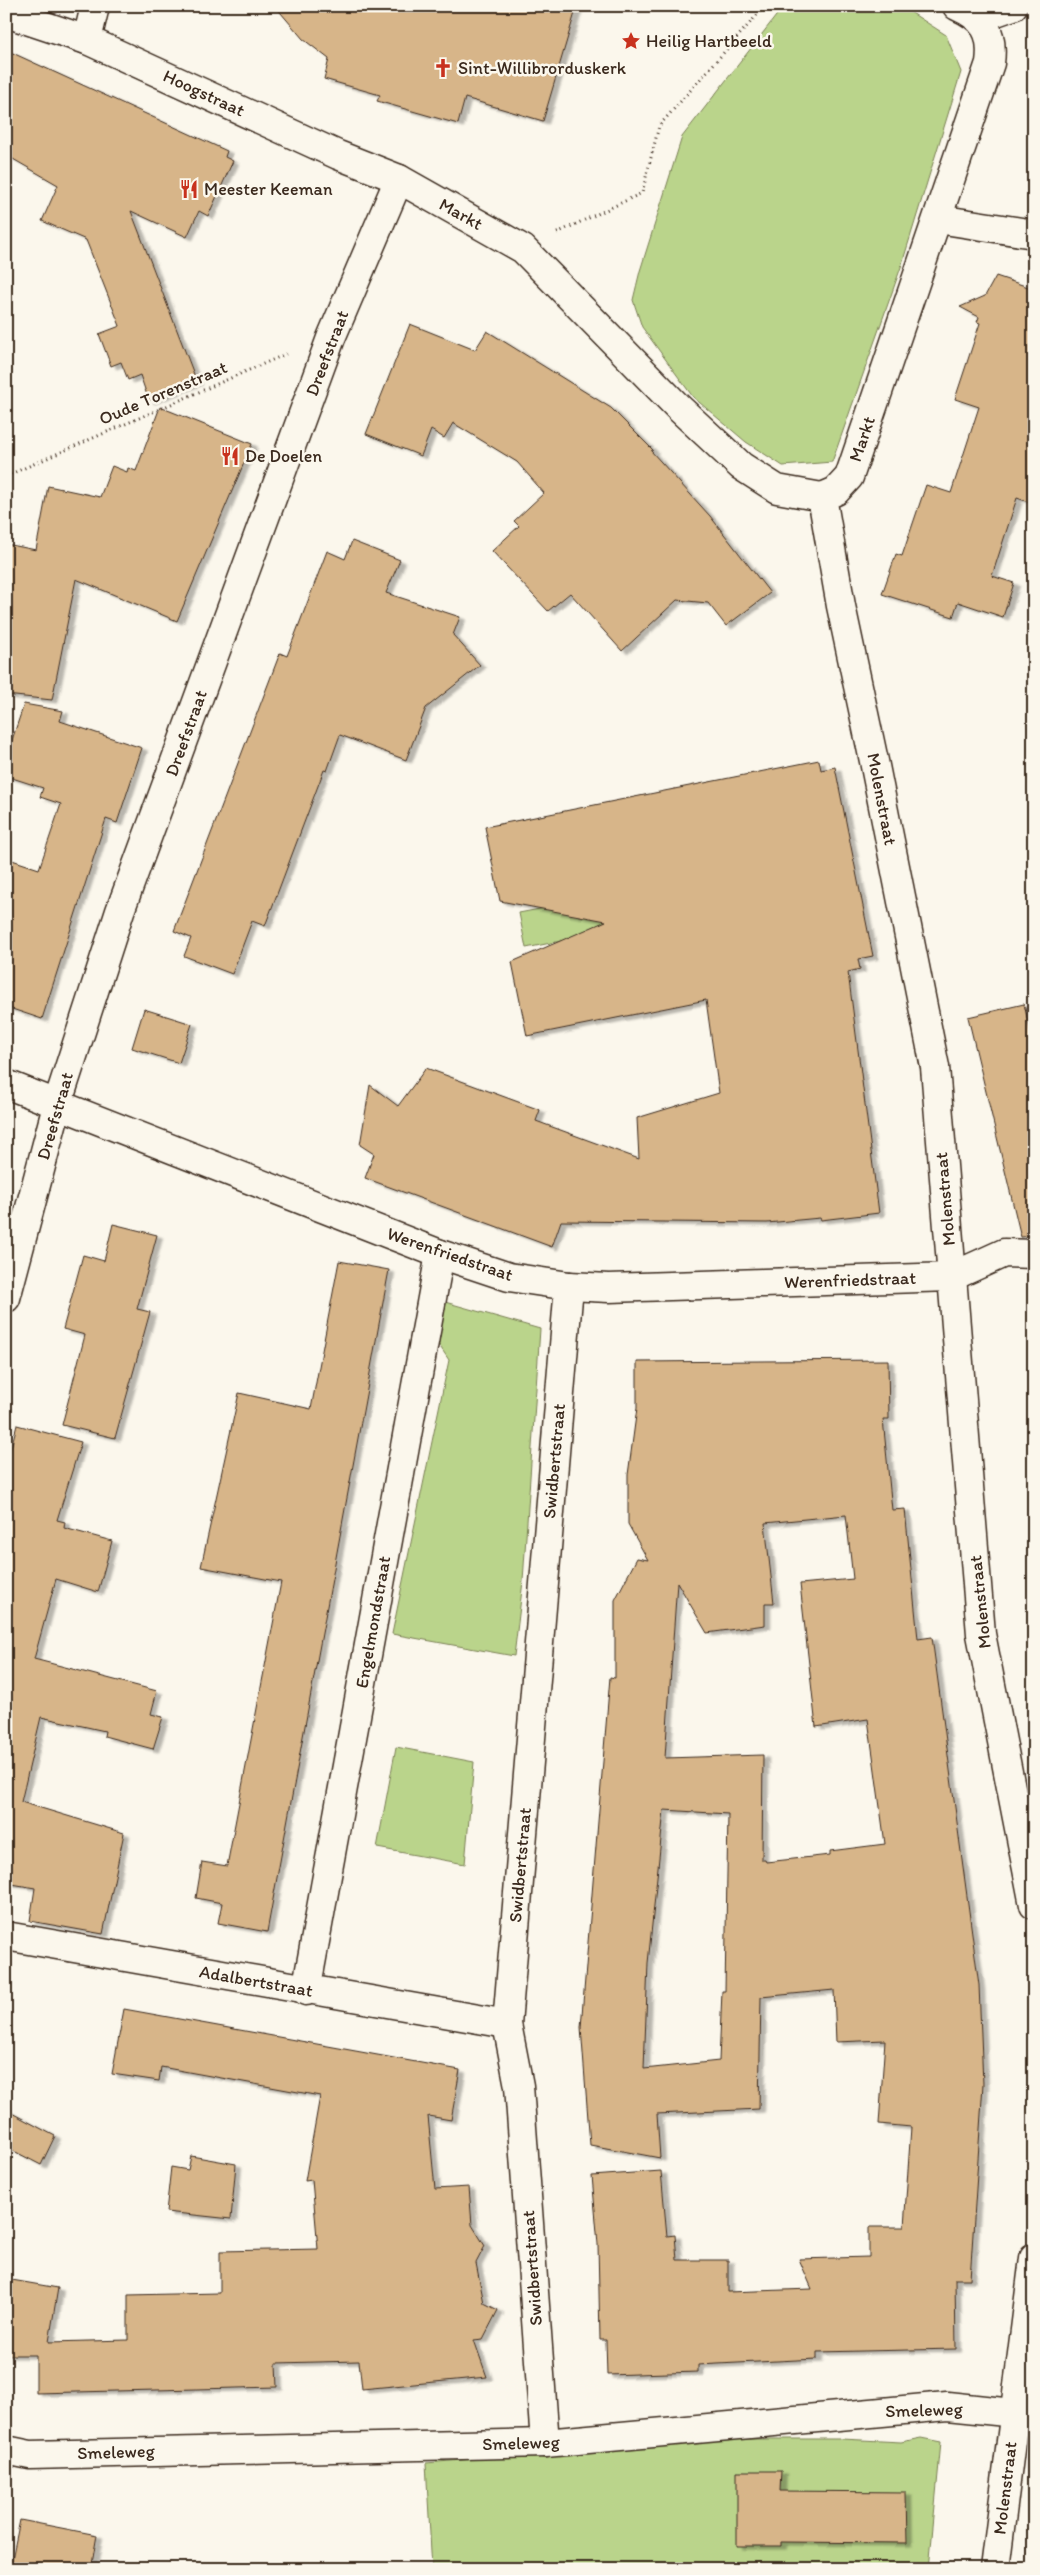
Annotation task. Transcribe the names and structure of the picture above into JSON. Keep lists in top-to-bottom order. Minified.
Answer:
{"streets":{"street":["Hoogstraat","Markt","Dreefstraat","Molenstraat","Werenfriedstraat","Swidbertstraat","Engelmondstraat","Adalbertstraat","Smeleweg"],"path":["Oude Torenstraat"]},"crossings":[["Hoogstraat","Markt"],["Hoogstraat","Dreefstraat"],["Markt","Dreefstraat"],["Markt","Molenstraat"],["Dreefstraat","Oude Torenstraat"],["Dreefstraat","Werenfriedstraat"],["Molenstraat","Werenfriedstraat"],["Molenstraat","Smeleweg"],["Werenfriedstraat","Swidbertstraat"],["Werenfriedstraat","Engelmondstraat"],["Swidbertstraat","Adalbertstraat"],["Swidbertstraat","Smeleweg"],["Engelmondstraat","Adalbertstraat"]],"places":{"place":["Heilig Hartbeeld"],"church":["Sint-Willibrorduskerk"],"restaurant":["Meester Keeman","De Doelen"]}}
